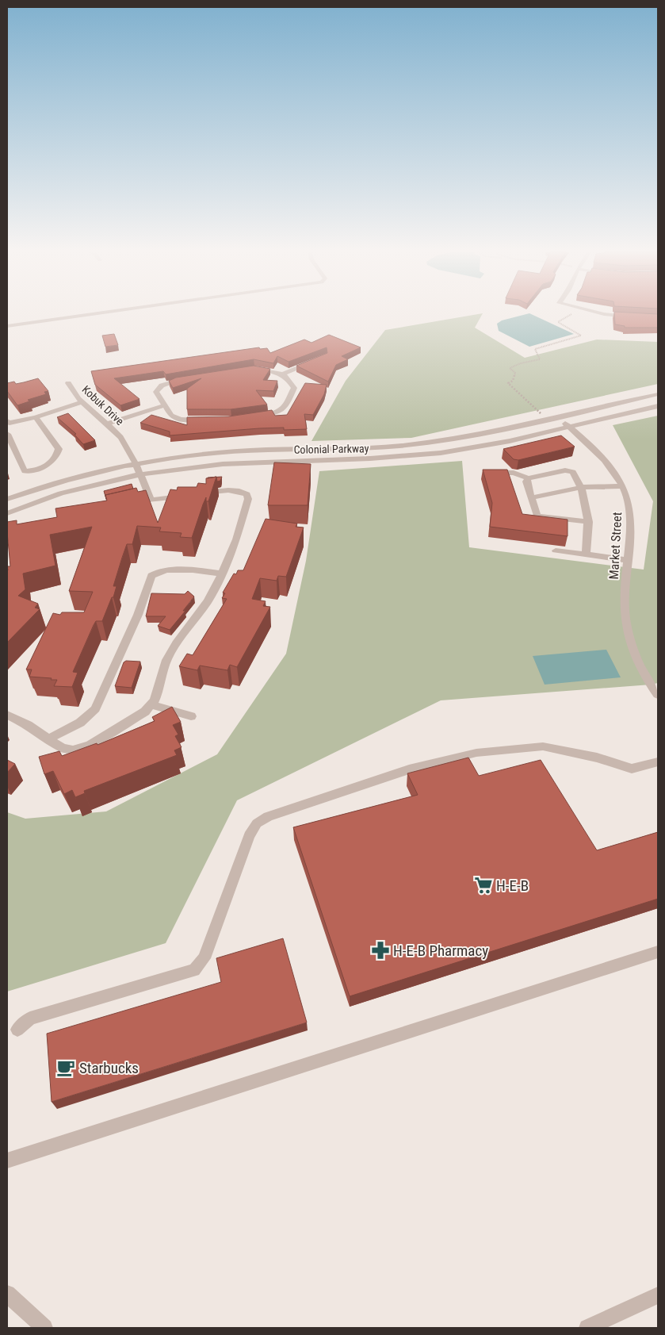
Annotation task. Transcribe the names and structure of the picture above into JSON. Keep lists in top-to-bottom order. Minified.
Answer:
{"streets":{"street":["Kobuk Drive","Colonial Parkway","Market Street"]},"crossings":[["Kobuk Drive","Colonial Parkway"],["Colonial Parkway","Market Street"]],"places":{"supermarket":["H-E-B"],"pharmacy":["H-E-B Pharmacy"],"cafe":["Starbucks"]}}
